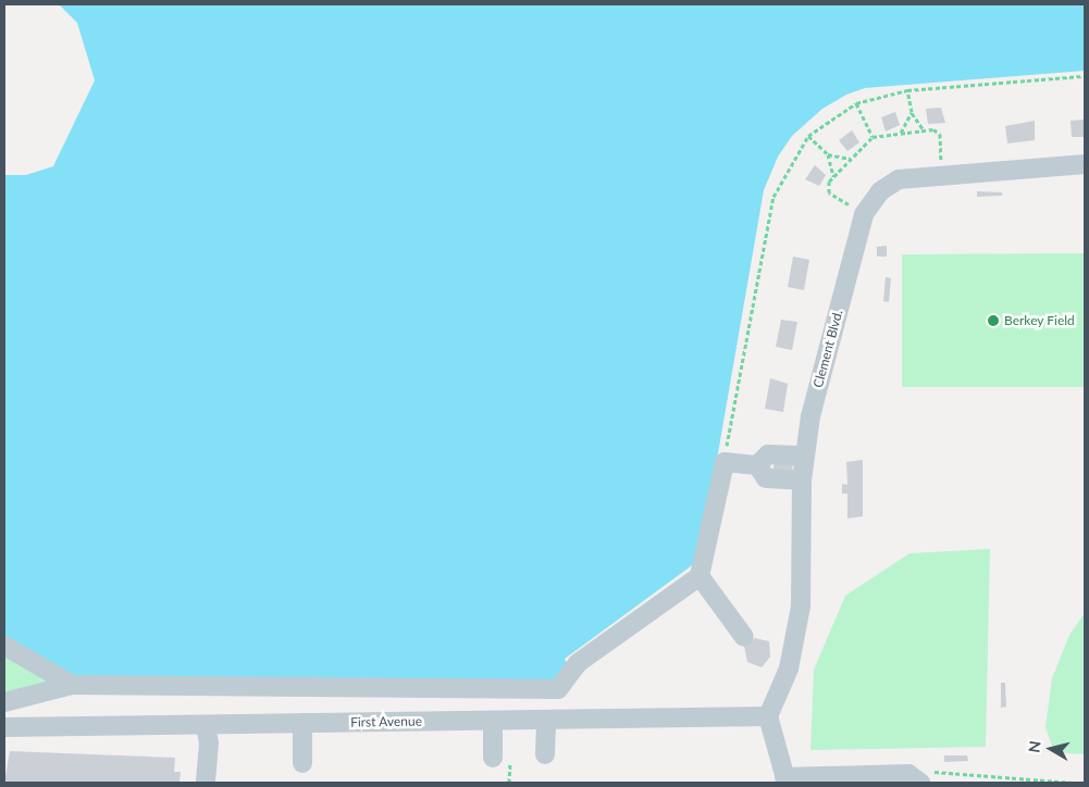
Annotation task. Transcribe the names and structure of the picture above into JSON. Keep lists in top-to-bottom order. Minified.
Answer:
{"streets":{"street":["Clement Blvd.","First Avenue"]},"crossings":[["Clement Blvd.","First Avenue"]],"places":["Berkey Field"],"north":"left"}
